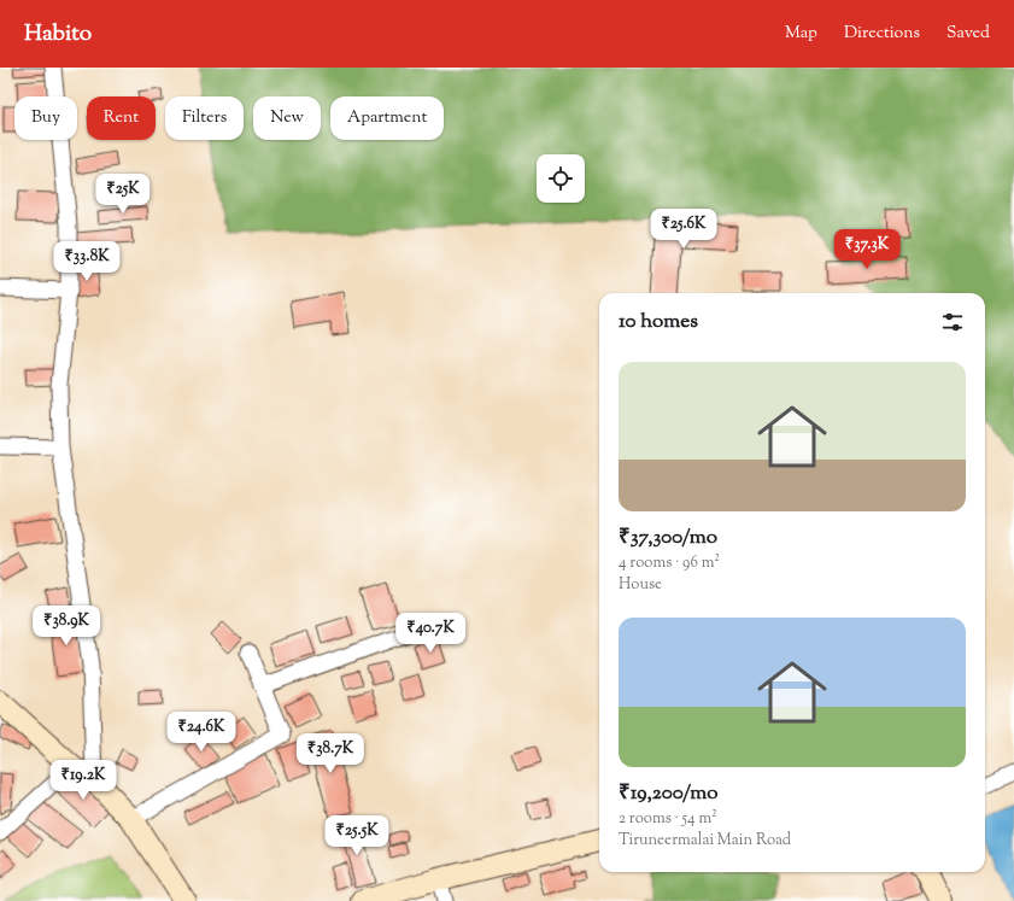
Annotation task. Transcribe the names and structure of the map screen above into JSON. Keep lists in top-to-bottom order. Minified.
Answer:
{"page":{"header":"Habito","nav":["Map","Directions","Saved"],"chip":["Buy","Rent","Filters","New","Apartment"],"price":["₹25K","₹25.6K","₹37.3K","₹33.8K","₹38.9K","₹40.7K","₹24.6K","₹38.7K","₹19.2K","₹25.5K"],"heading":"10 homes","list":[{"name":"₹37,300/mo","note":"4 rooms · 96 m² · House"},{"name":"₹19,200/mo","note":"2 rooms · 54 m² · Tiruneermalai Main Road"}]}}
